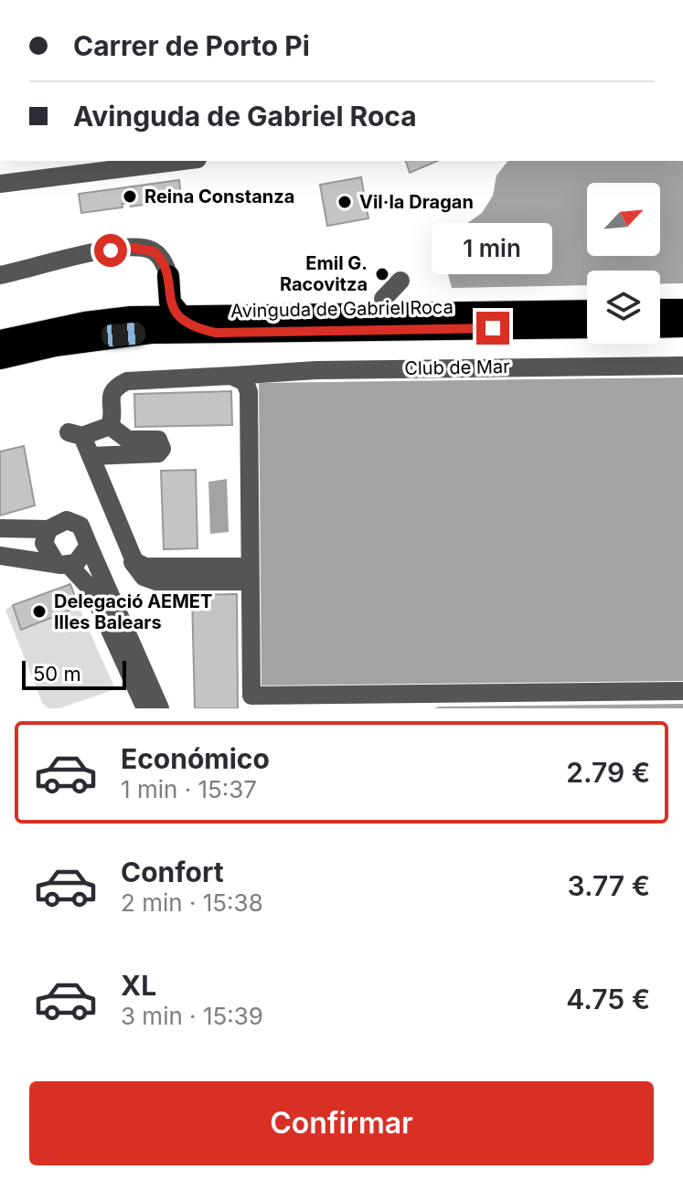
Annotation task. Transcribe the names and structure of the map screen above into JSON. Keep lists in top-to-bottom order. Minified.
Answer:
{"streets":{"highway":["Avinguda de Gabriel Roca"],"street":["Club de Mar"]},"places":["Reina Constanza","Vil·la Dragan","Emil G. Racovitza","Delegació AEMET Illes Balears"],"scale_bar":"50 m","north":"top right","page":{"banner":["Carrer de Porto Pi","Avinguda de Gabriel Roca"],"bubble":"1 min","scale":"50 m","list":[{"name":"Económico","note":"1 min · 15:37","value":"2.79 €"},{"name":"Confort","note":"2 min · 15:38","value":"3.77 €"},{"name":"XL","note":"3 min · 15:39","value":"4.75 €"}],"buttons":"Confirmar"}}
